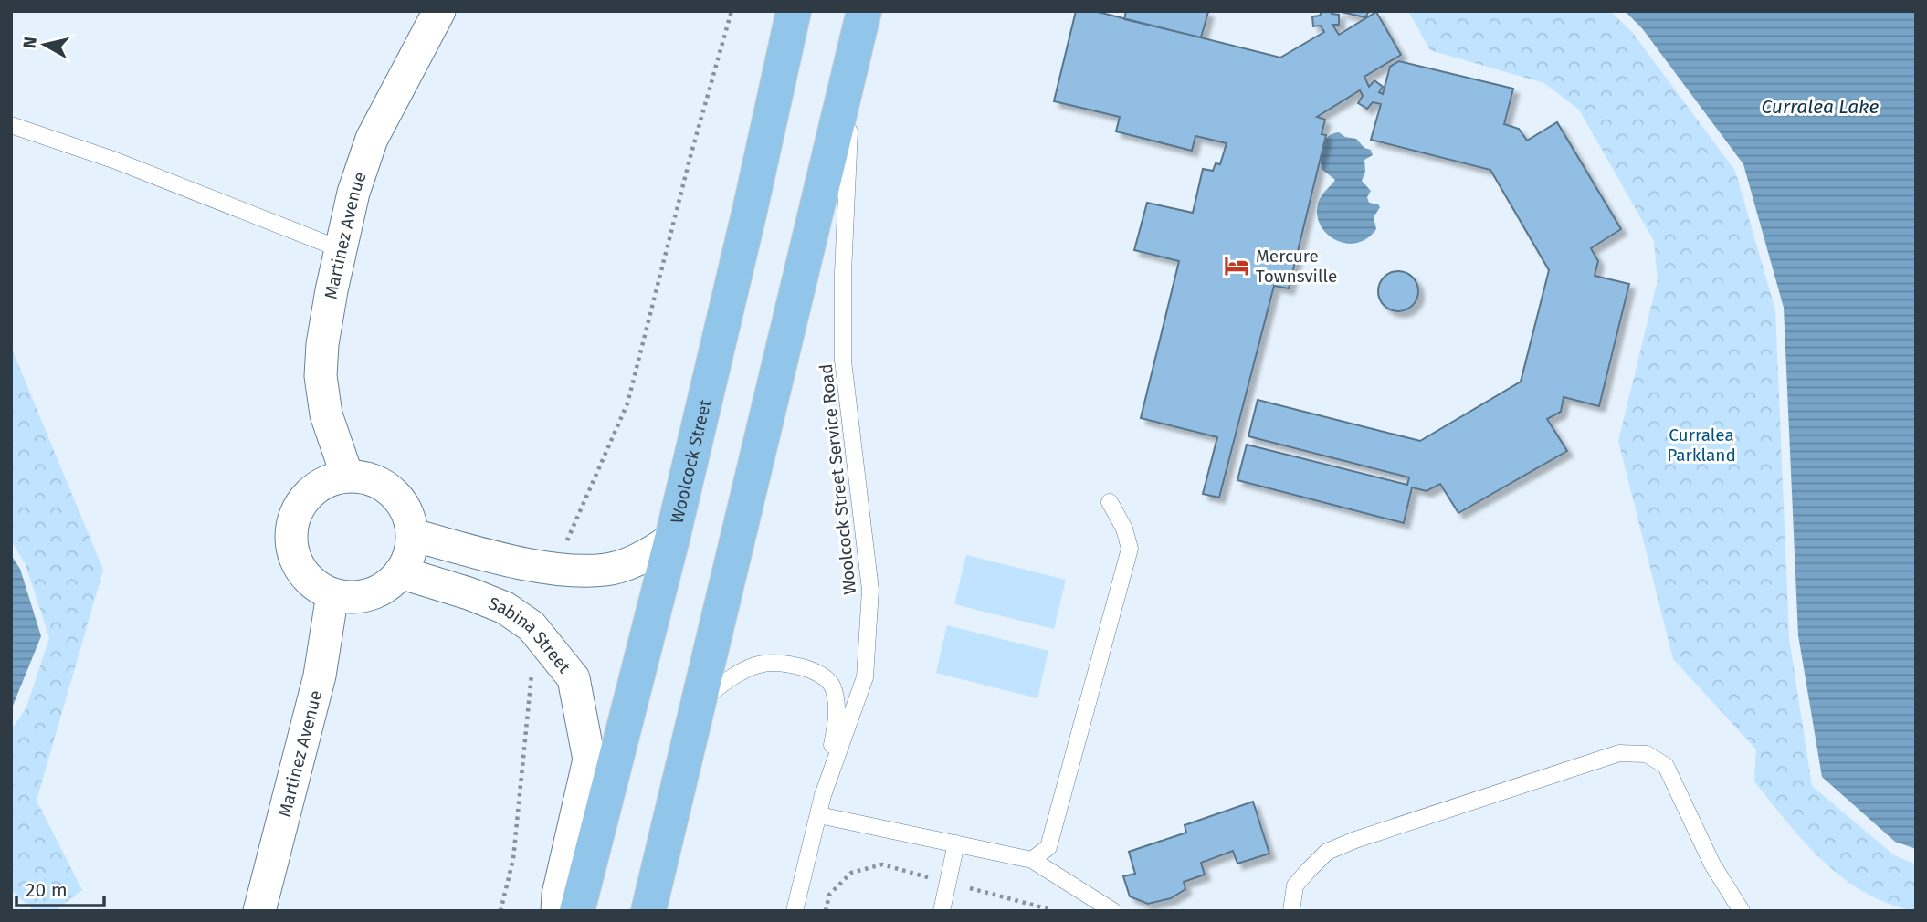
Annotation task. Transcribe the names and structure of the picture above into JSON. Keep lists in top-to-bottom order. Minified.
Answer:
{"streets":{"main road":["Woolcock Street"],"street":["Martinez Avenue","Sabina Street"],"lane":["Woolcock Street Service Road"]},"crossings":[["Martinez Avenue","Sabina Street"]],"water":["Curralea Lake"],"parks":["Curralea Parkland"],"places":{"hotel":["Mercure Townsville"]},"scale_bar":"20 m","north":"left"}
